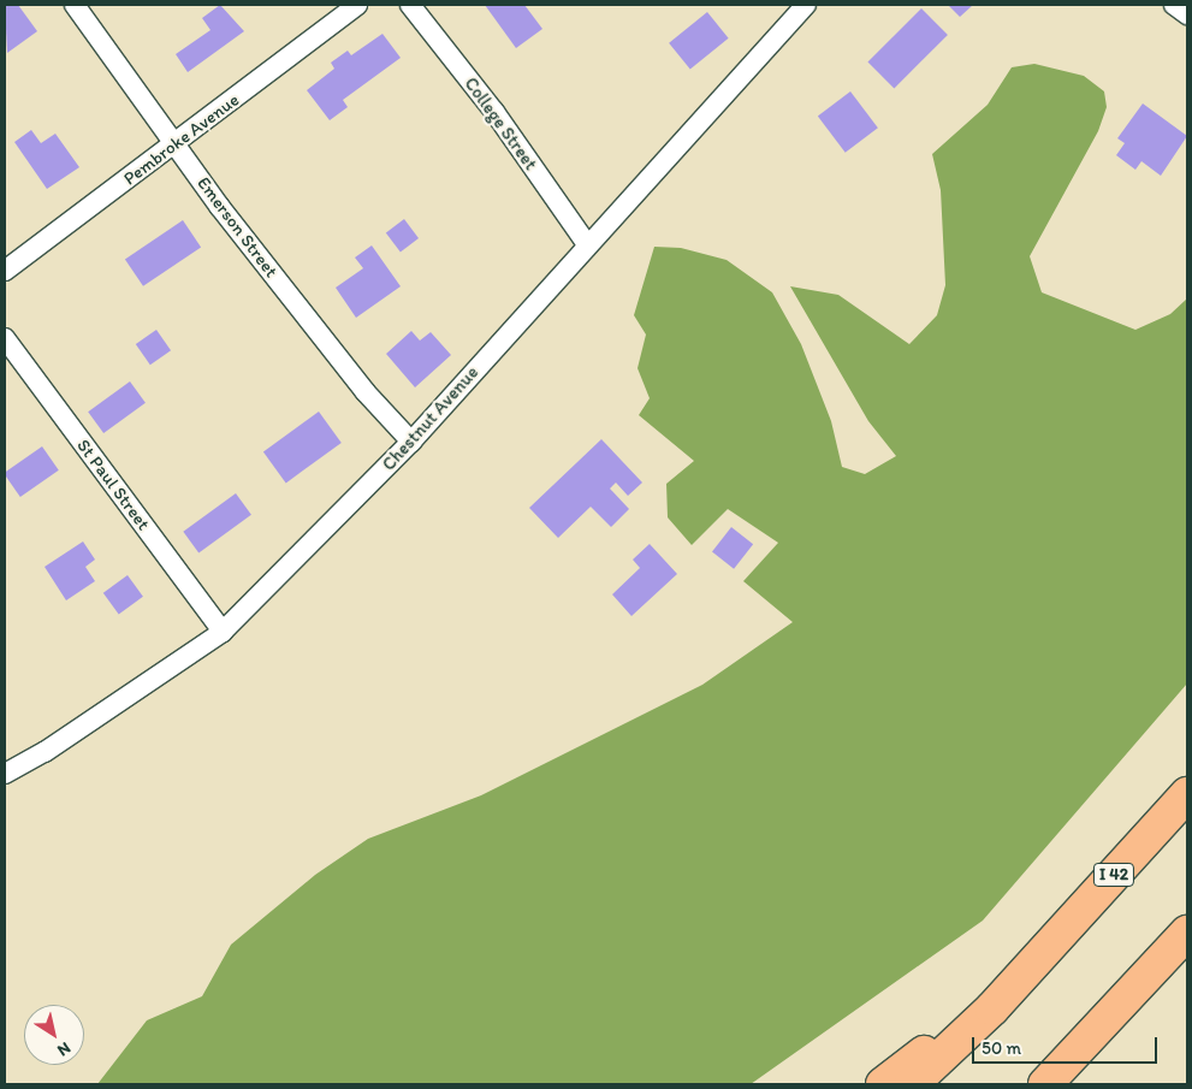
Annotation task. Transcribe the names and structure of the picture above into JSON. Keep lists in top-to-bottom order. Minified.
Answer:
{"streets":{"highway":["I 42"],"street":["College Street","Pembroke Avenue","Emerson Street","Chestnut Avenue","St Paul Street"]},"crossings":[["College Street","Chestnut Avenue"],["Pembroke Avenue","Emerson Street"],["Emerson Street","Chestnut Avenue"],["Chestnut Avenue","St Paul Street"]],"scale_bar":"50 m","north":"bottom right"}
